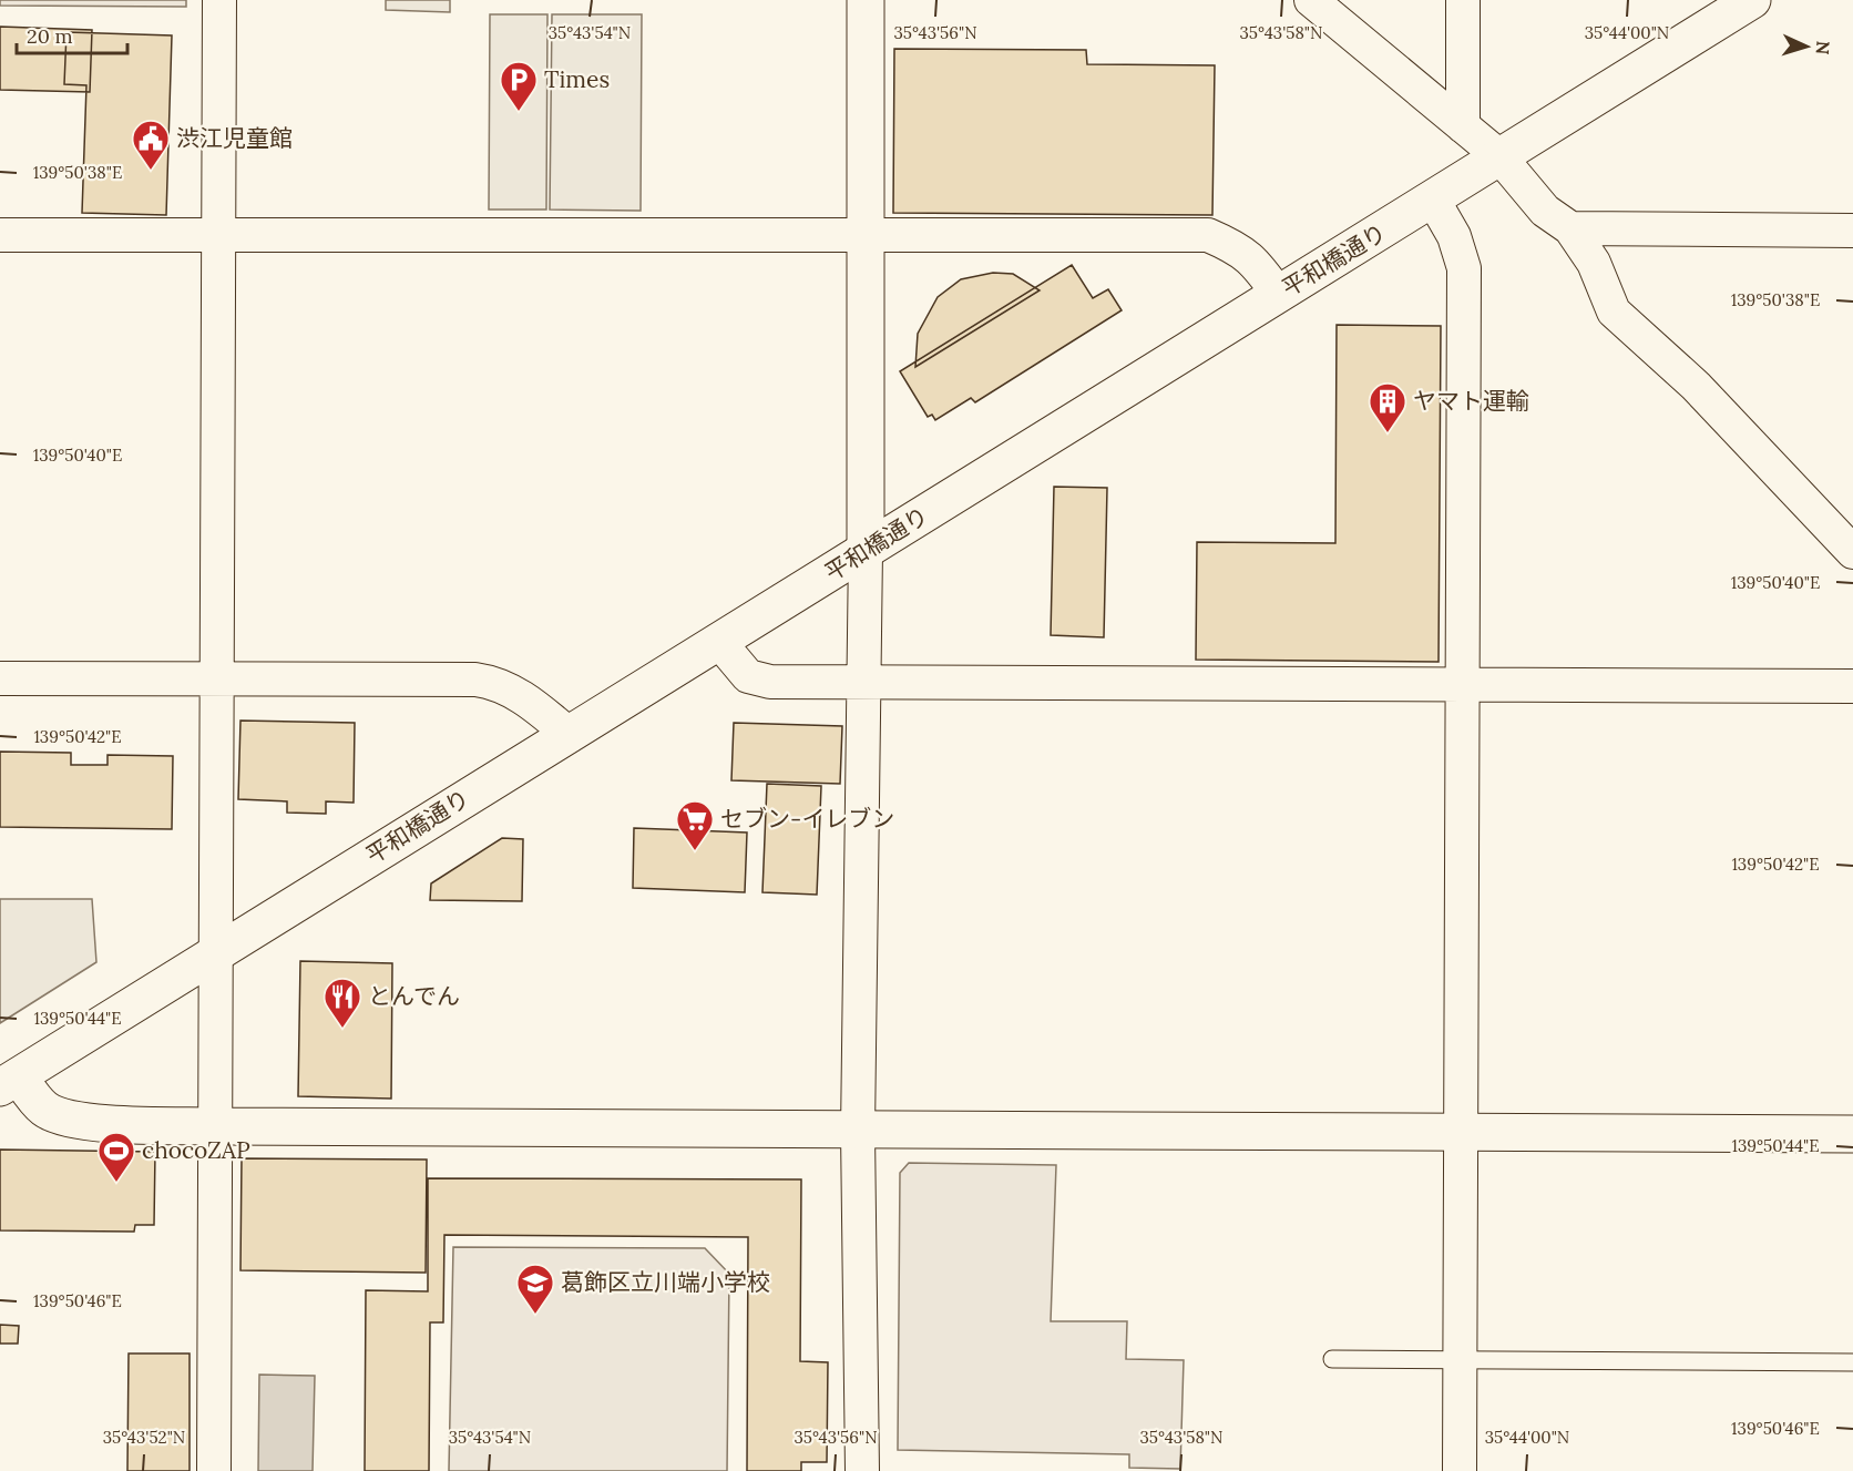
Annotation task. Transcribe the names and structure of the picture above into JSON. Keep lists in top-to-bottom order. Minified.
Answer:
{"streets":{"street":["平和橋通り"]},"places":{"parking":["Times"],"public building":["渋江児童館"],"building":["ヤマト運輸"],"supermarket":["セブン-イレブン"],"restaurant":["とんでん"],"sports":["chocoZAP"],"school or university":["葛飾区立川端小学校"]},"scale_bar":"20 m","north":"right","coordinates":["35°43'54\"N","35°43'56\"N","35°43'58\"N","35°44'00\"N","139°50'38\"E","139°50'40\"E","139°50'42\"E","139°50'44\"E","139°50'46\"E","35°43'52\"N"]}
